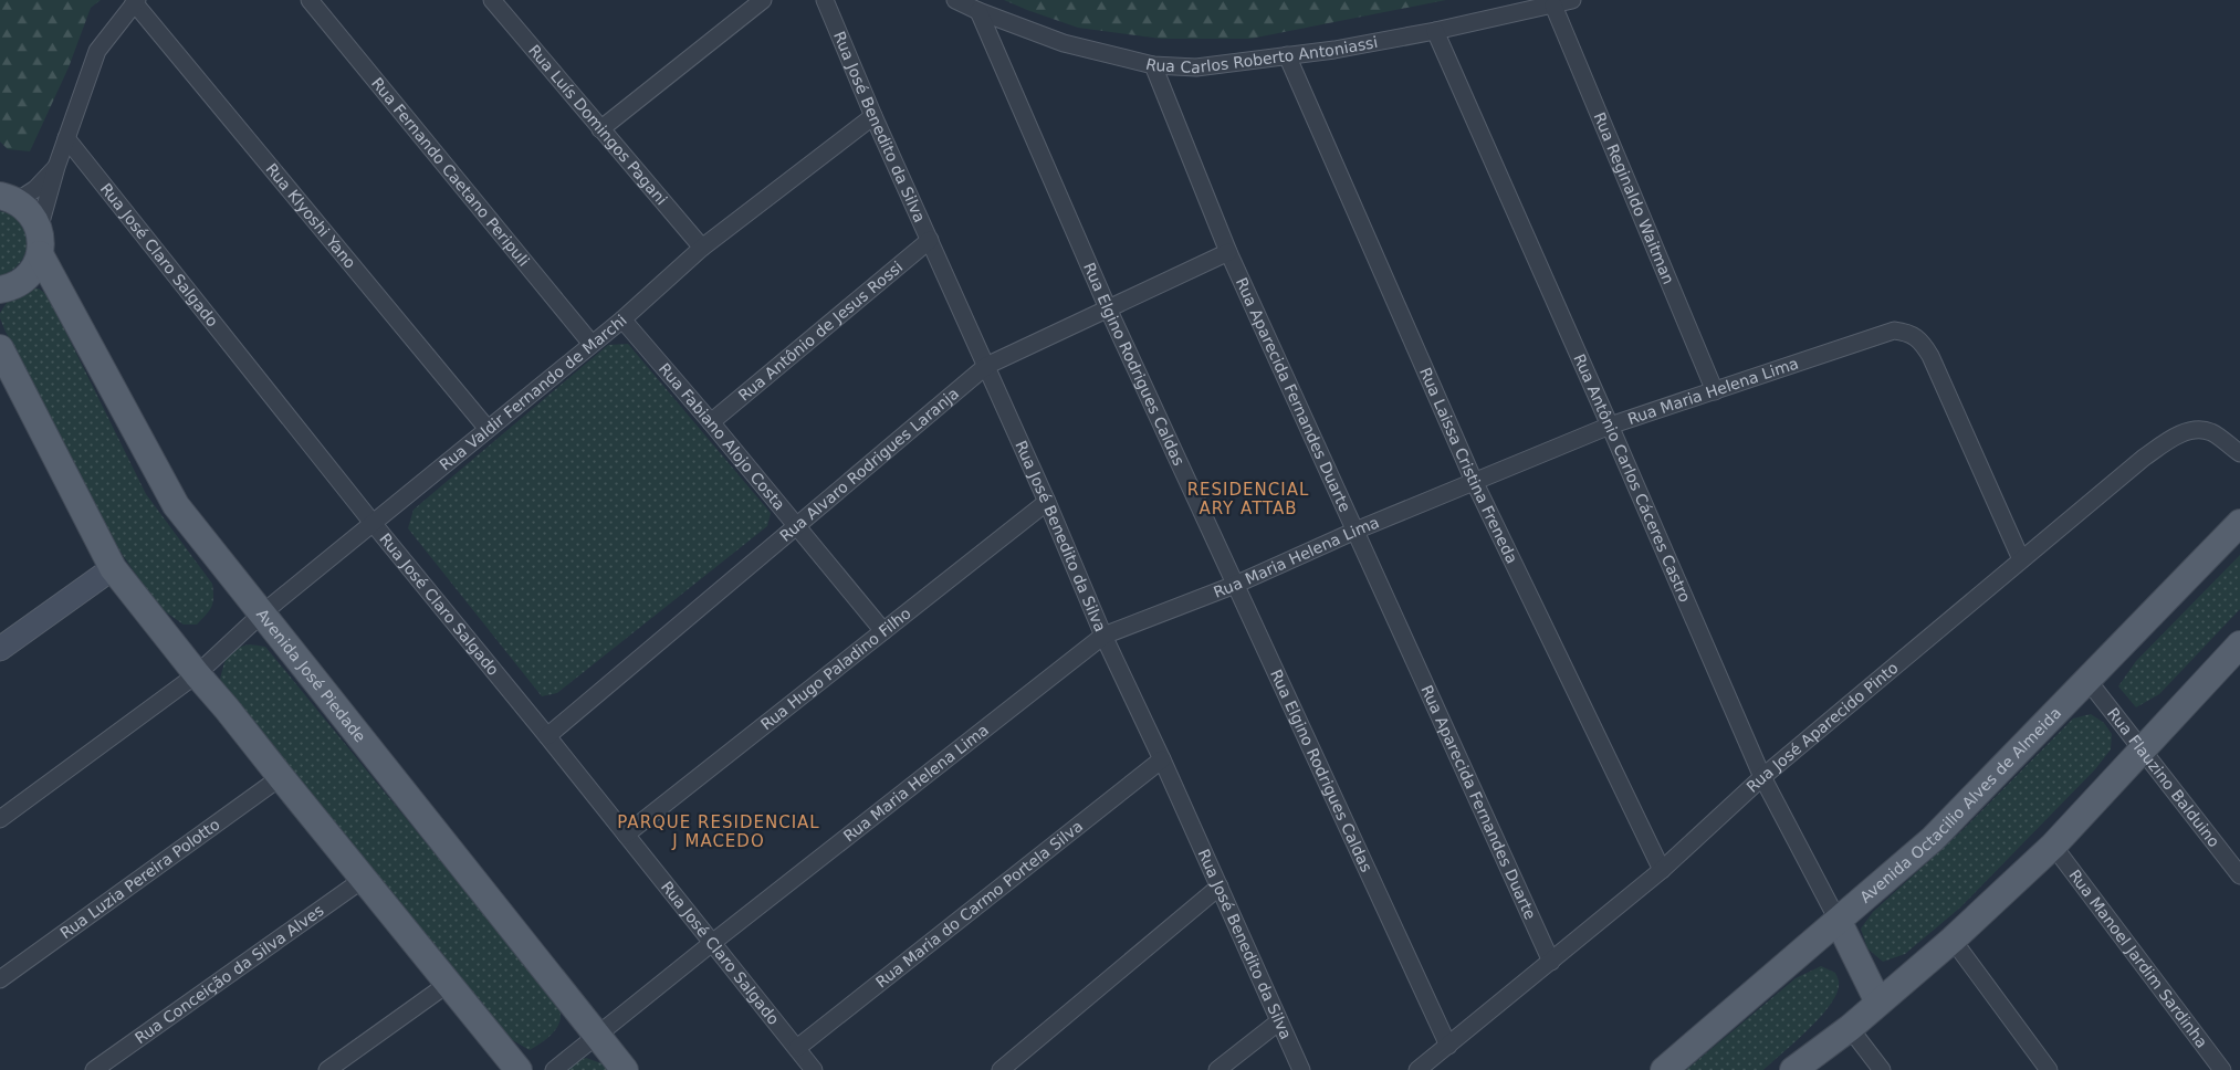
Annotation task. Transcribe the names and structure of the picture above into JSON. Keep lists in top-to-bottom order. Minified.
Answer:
{"streets":{"main road":["Avenida José Piedade","Avenida Octacilio Alves de Almeida"],"street":["Rua Carlos Roberto Antoniassi","Rua Luís Domingos Pagani","Rua José Benedito da Silva","Rua Fernando Caetano Peripuli","Rua Reginaldo Waitman","Rua Klyoshi Yano","Rua José Claro Salgado","Rua Antônio de Jesus Rossi","Rua Elgino Rodrigues Caldas","Rua Maria Helena Lima","Rua Valdir Fernando de Marchi","Rua Aparecida Fernandes Duarte","Rua Fabiano Alojo Costa","Rua Alvaro Rodrigues Laranja","Rua Laissa Cristina Freneda","Rua Antônio Carlos Cáceres Castro","Rua Hugo Paladino Filho","Rua José Aparecido Pinto","Rua Flauzino Balduino","Rua Luzia Pereira Polotto","Rua Maria do Carmo Portela Silva","Rua Manoel Jardim Sardinha","Rua Conceição da Silva Alves"]},"crossings":[["Rua Carlos Roberto Antoniassi","Rua Reginaldo Waitman"],["Rua Carlos Roberto Antoniassi","Rua Elgino Rodrigues Caldas"],["Rua Carlos Roberto Antoniassi","Rua Aparecida Fernandes Duarte"],["Rua Carlos Roberto Antoniassi","Rua Laissa Cristina Freneda"],["Rua Carlos Roberto Antoniassi","Rua Antônio Carlos Cáceres Castro"],["Rua Luís Domingos Pagani","Rua Valdir Fernando de Marchi"],["Rua José Benedito da Silva","Rua Antônio de Jesus Rossi"],["Rua José Benedito da Silva","Rua Maria Helena Lima"],["Rua José Benedito da Silva","Rua Valdir Fernando de Marchi"],["Rua José Benedito da Silva","Rua Alvaro Rodrigues Laranja"],["Rua José Benedito da Silva","Rua Hugo Paladino Filho"],["Rua José Benedito da Silva","Rua Maria do Carmo Portela Silva"],["Rua Fernando Caetano Peripuli","Rua Valdir Fernando de Marchi"],["Rua Reginaldo Waitman","Rua Maria Helena Lima"],["Rua Klyoshi Yano","Rua Valdir Fernando de Marchi"],["Rua José Claro Salgado","Rua Maria Helena Lima"],["Rua José Claro Salgado","Rua Valdir Fernando de Marchi"],["Rua José Claro Salgado","Rua Alvaro Rodrigues Laranja"],["Rua José Claro Salgado","Rua Hugo Paladino Filho"],["Rua José Claro Salgado","Rua Maria do Carmo Portela Silva"],["Rua Antônio de Jesus Rossi","Rua Fabiano Alojo Costa"],["Rua Elgino Rodrigues Caldas","Rua Maria Helena Lima"],["Rua Elgino Rodrigues Caldas","Rua Alvaro Rodrigues Laranja"],["Rua Elgino Rodrigues Caldas","Rua José Aparecido Pinto"],["Rua Maria Helena Lima","Rua Aparecida Fernandes Duarte"],["Rua Maria Helena Lima","Rua Laissa Cristina Freneda"],["Rua Maria Helena Lima","Rua Antônio Carlos Cáceres Castro"],["Rua Maria Helena Lima","Avenida José Piedade"],["Rua Maria Helena Lima","Rua José Aparecido Pinto"],["Rua Valdir Fernando de Marchi","Rua Fabiano Alojo Costa"],["Rua Valdir Fernando de Marchi","Avenida José Piedade"],["Rua Aparecida Fernandes Duarte","Rua Alvaro Rodrigues Laranja"],["Rua Aparecida Fernandes Duarte","Rua José Aparecido Pinto"],["Rua Fabiano Alojo Costa","Rua Alvaro Rodrigues Laranja"],["Rua Fabiano Alojo Costa","Rua Hugo Paladino Filho"],["Rua Laissa Cristina Freneda","Rua José Aparecido Pinto"],["Rua Antônio Carlos Cáceres Castro","Rua José Aparecido Pinto"],["Rua Antônio Carlos Cáceres Castro","Avenida Octacilio Alves de Almeida"],["Rua Flauzino Balduino","Avenida Octacilio Alves de Almeida"]],"districts":["RESIDENCIAL ARY ATTAB","PARQUE RESIDENCIAL J MACEDO"]}
